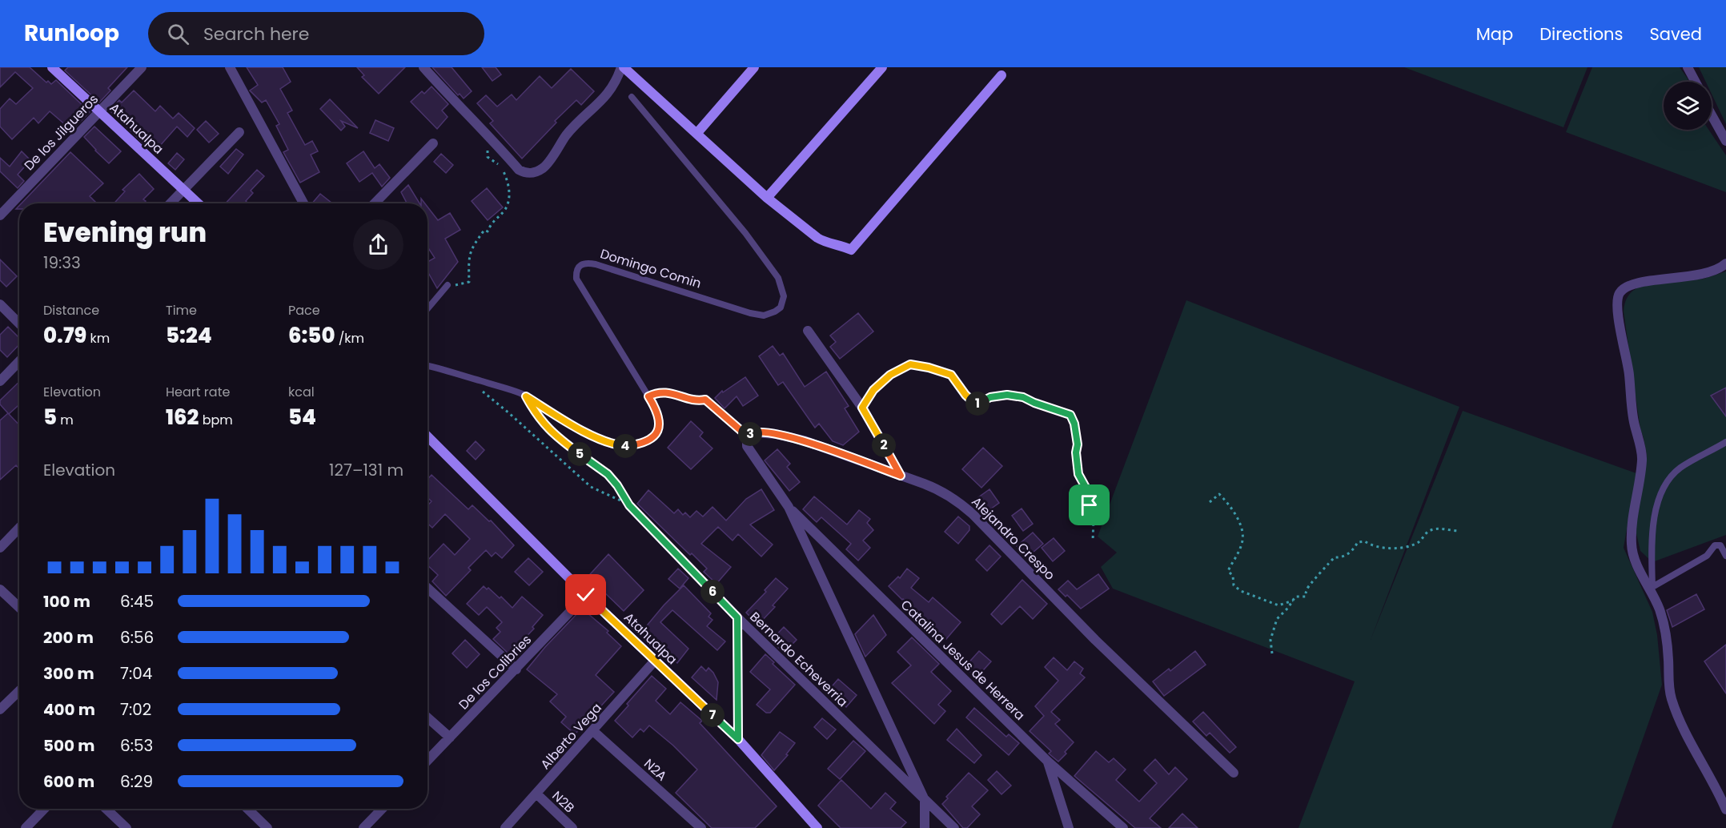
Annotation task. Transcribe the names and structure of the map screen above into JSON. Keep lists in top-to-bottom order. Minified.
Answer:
{"streets":{"street":["Atahualpa","De los Jilgueros","Alejandro Crespo","Bernardo Echeverria","Catalina Jesus de Herrera","De los Colibries","Alberto Vega","N2A","N2B"],"lane":["Domingo Comin"]},"crossings":[["Atahualpa","De los Jilgueros"],["Atahualpa","De los Colibries"],["Atahualpa","Alberto Vega"],["Alberto Vega","N2A"],["Alberto Vega","N2B"]],"page":{"header":"Runloop","search":"Search here","nav":["Map","Directions","Saved"],"heading":["Evening run","19:33"],"stats":[["Distance","0.79 km"],["Time","5:24"],["Pace","6:50 /km"],["Elevation","5 m"],["Heart rate","162 bpm"],["kcal","54"]],"pins":["1","3","2","4","5","6","7"],"chart":["Elevation","127–131 m"],"list":[{"name":"100 m","note":"6:45"},{"name":"200 m","note":"6:56"},{"name":"300 m","note":"7:04"},{"name":"400 m","note":"7:02"},{"name":"500 m","note":"6:53"},{"name":"600 m","note":"6:29"}]}}
